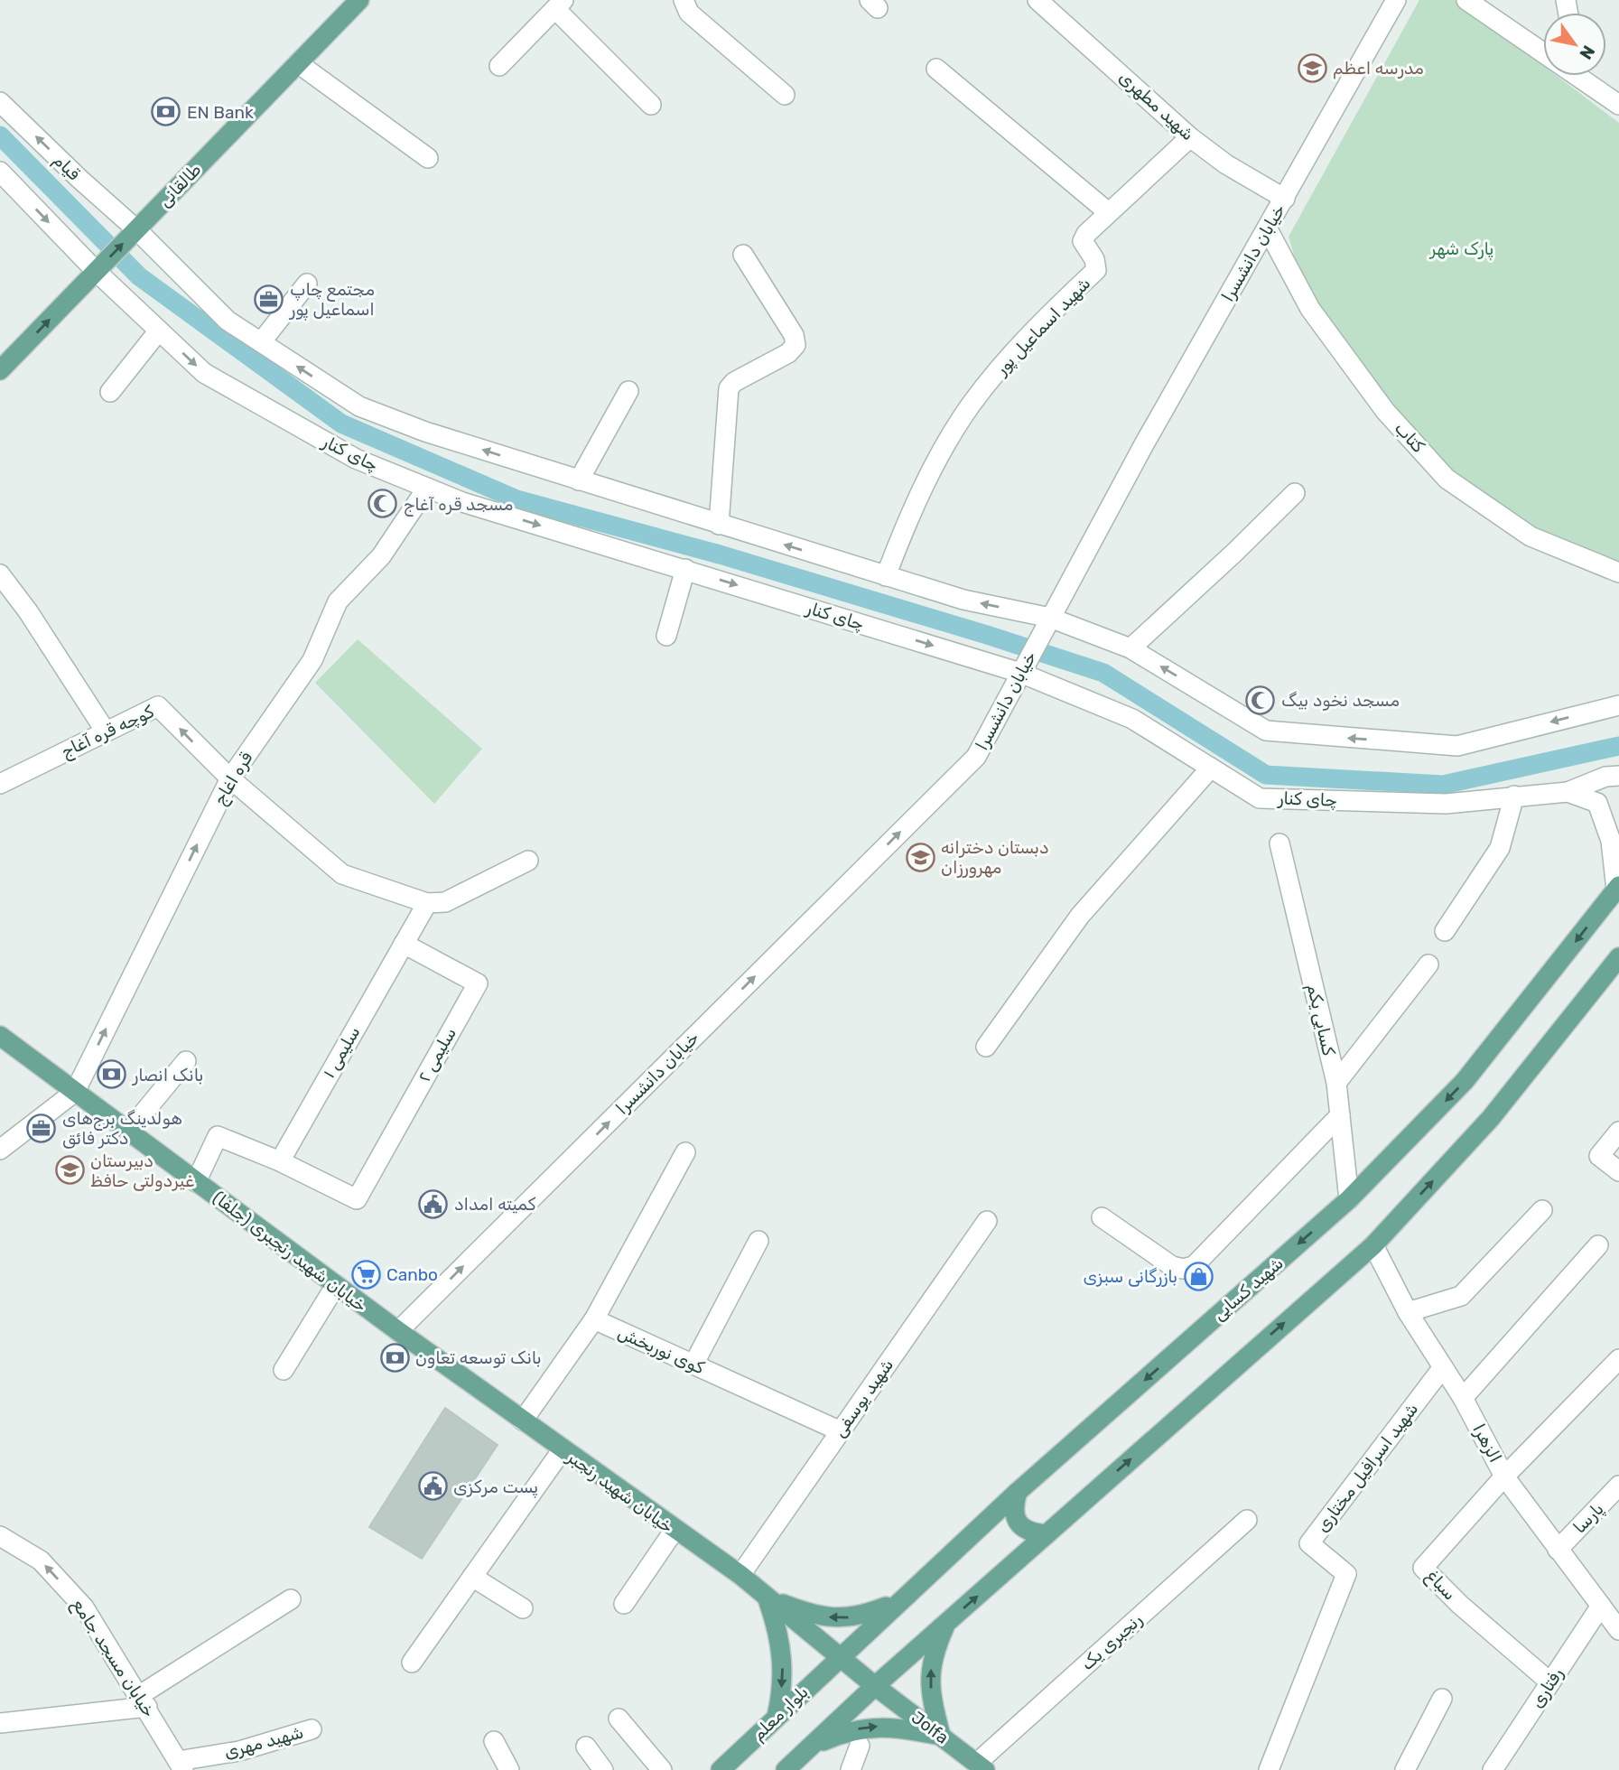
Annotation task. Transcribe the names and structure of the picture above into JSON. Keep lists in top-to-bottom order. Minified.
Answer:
{"streets":{"main road":["طالقانی","خیابان شهید رنجبری (جلفا)","شهید کسایی","خیابان شهید رنجبر","بلوار معلم","Jolfa"],"street":["شهید مطهری","قیام","خیابان دانشسرا","شهید اسماعیل پور","کتاب","چای کنار","کوچه قره آغاج","قره اغاج","کسایی یکم","سلیمی ۱","سلیمی ۲","کوی نوربخش","شهید یوسفی","الزهرا","شهید اسرافیل مختاری","پارسا","سباغ","رنجبری یک","خیابان مسجد جامع","رفتاری","شهید مهری"]},"crossings":[["شهید مطهری","خیابان دانشسرا"],["شهید مطهری","شهید اسماعیل پور"],["قیام","طالقانی"],["طالقانی","چای کنار"],["خیابان دانشسرا","کتاب"],["خیابان دانشسرا","چای کنار"],["خیابان دانشسرا","خیابان شهید رنجبری (جلفا)"],["خیابان دانشسرا","خیابان شهید رنجبر"],["چای کنار","قره اغاج"],["کوچه قره آغاج","قره اغاج"],["قره اغاج","خیابان شهید رنجبری (جلفا)"],["کسایی یکم","شهید کسایی"],["سلیمی ۱","سلیمی ۲"],["خیابان شهید رنجبری (جلفا)","خیابان شهید رنجبر"],["شهید کسایی","خیابان شهید رنجبر"],["شهید کسایی","بلوار معلم"],["شهید کسایی","Jolfa"],["کوی نوربخش","شهید یوسفی"],["شهید یوسفی","خیابان شهید رنجبر"],["الزهرا","شهید اسرافیل مختاری"],["الزهرا","پارسا"],["الزهرا","سباغ"],["الزهرا","رفتاری"],["خیابان شهید رنجبر","بلوار معلم"],["خیابان شهید رنجبر","Jolfa"],["سباغ","رفتاری"],["رنجبری یک","Jolfa"],["خیابان مسجد جامع","شهید مهری"],["بلوار معلم","Jolfa"]],"one_way":["طالقانی","کوچه قره آغاج","قره اغاج","خیابان مسجد جامع"],"parks":["پارک شهر"],"places":{"school or university":["مدرسه اعظم","دبستان دخترانه مهرورزان","دبیرستان غیردولتی حافظ"],"bank":["EN Bank","بانک انصار","بانک توسعه تعاون"],"office":["مجتمع چاپ اسماعیل پور","هولدینگ برج‌های دکتر فائق"],"mosque":["مسجد قره آغاج","مسجد نخود‌ بیگ"],"public building":["کمیته امداد","پست مرکزی"],"supermarket":["Canbo"],"shop":["بازرگانی سبزی"]},"north":"bottom right"}
